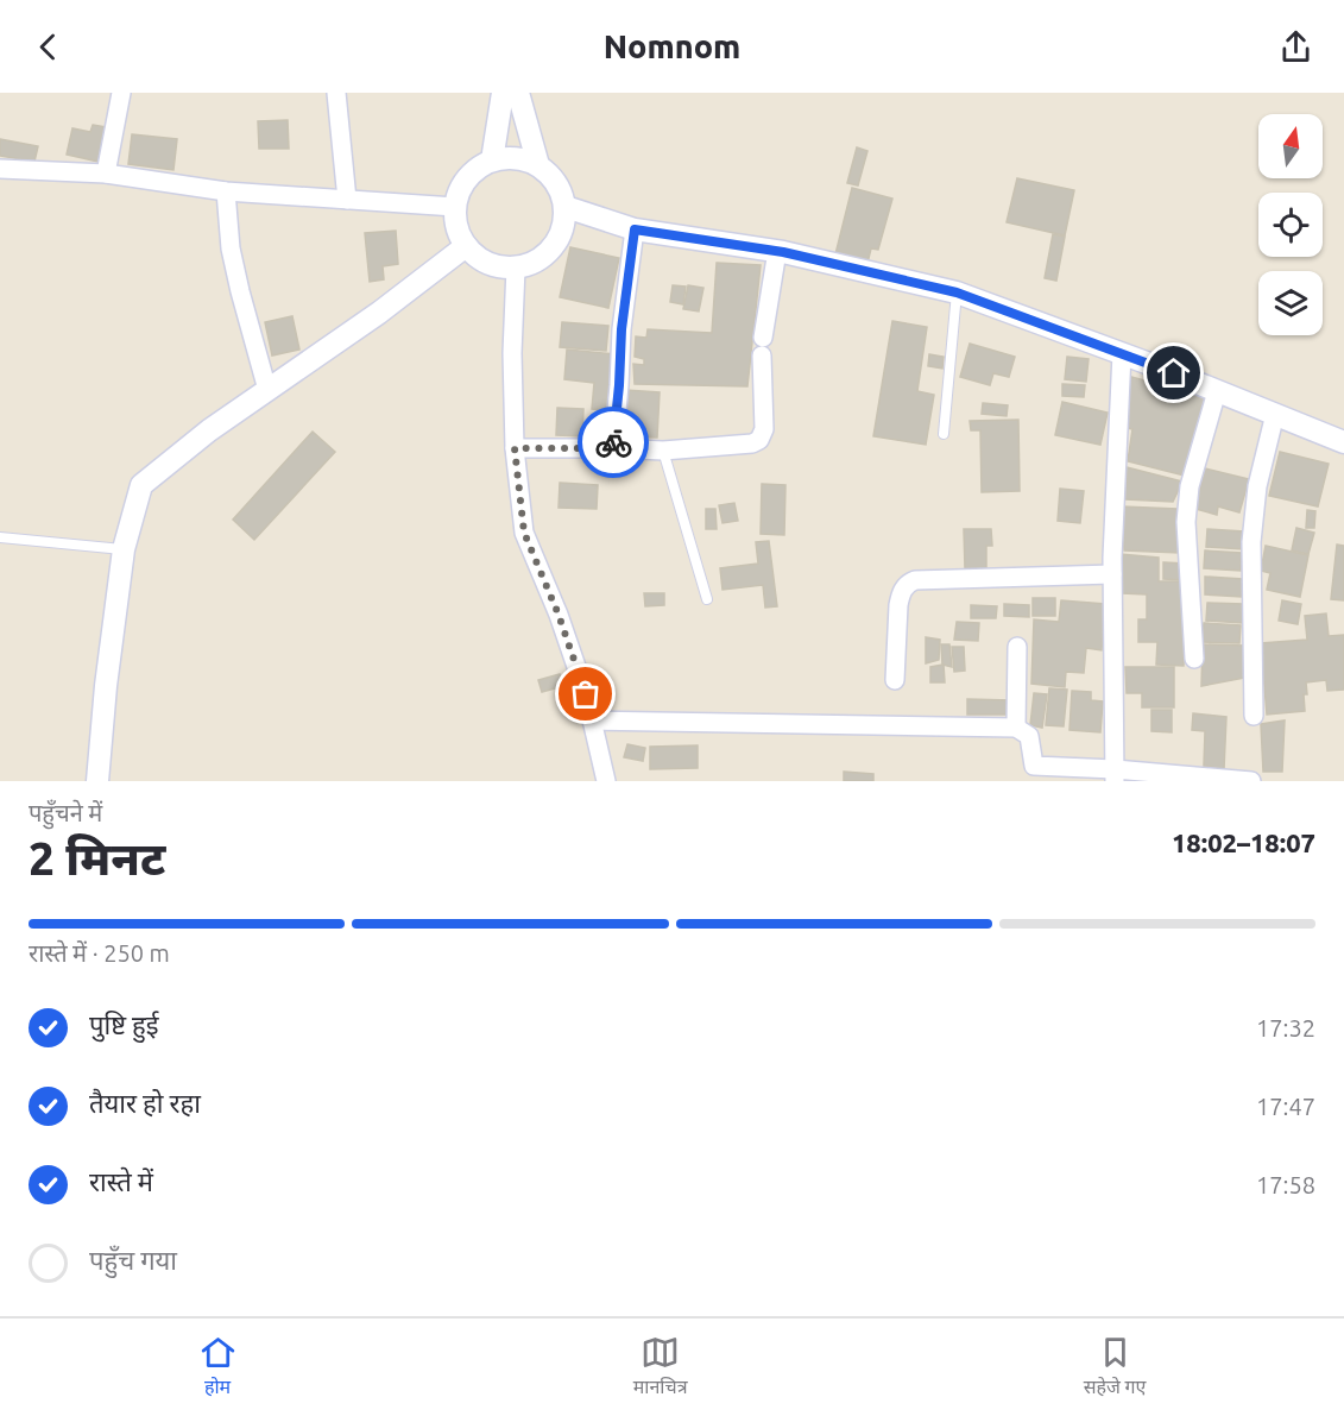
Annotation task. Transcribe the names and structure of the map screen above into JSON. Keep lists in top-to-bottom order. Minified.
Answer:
{"north":"top","page":{"header":"Nomnom","heading":["2 मिनट","पहुँचने में","18:02–18:07"],"bar":"रास्ते में · 250 m","list":[["पुष्टि हुई","17:32"],["तैयार हो रहा","17:47"],["रास्ते में","17:58"],"पहुँच गया"],"tabs":["होम","मानचित्र","सहेजे गए"]}}
